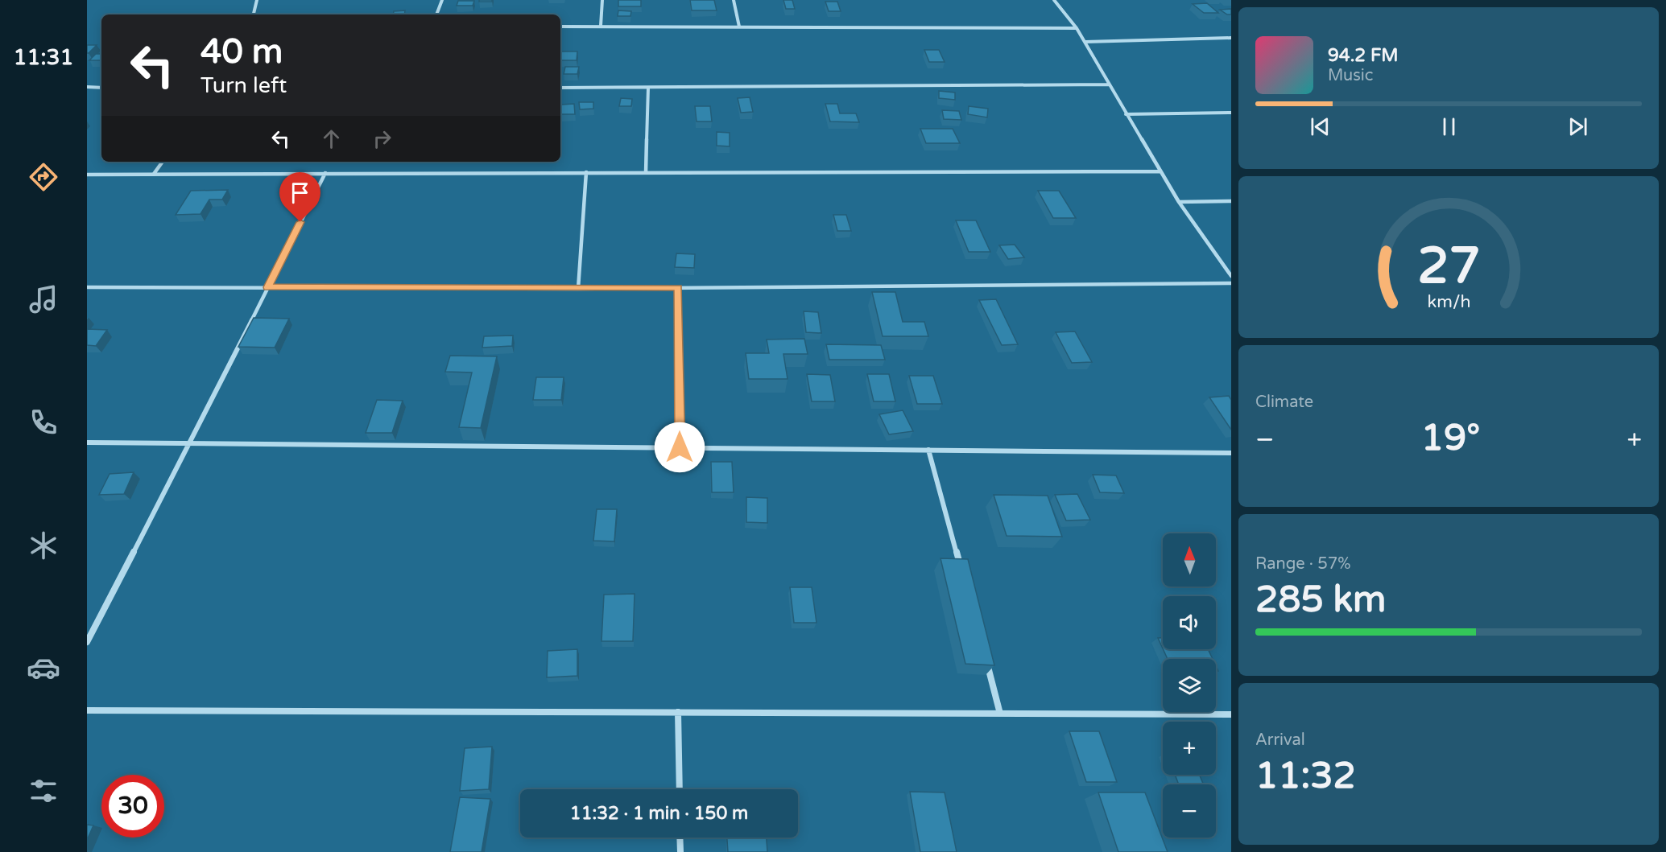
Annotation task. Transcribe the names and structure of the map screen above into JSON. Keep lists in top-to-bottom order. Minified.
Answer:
{"north":"top","page":{"tabs":"11:31","turn":["40 m","Turn left"],"song":["94.2 FM","Music"],"tile":["Climate",["Range · 57%","285 km"],["Arrival","11:32"]],"heat":["−","19°","+"],"map_buttons":["+","−"],"limit":"30","trip":"11:32 · 1 min · 150 m","gauge":["27","km/h"]}}
